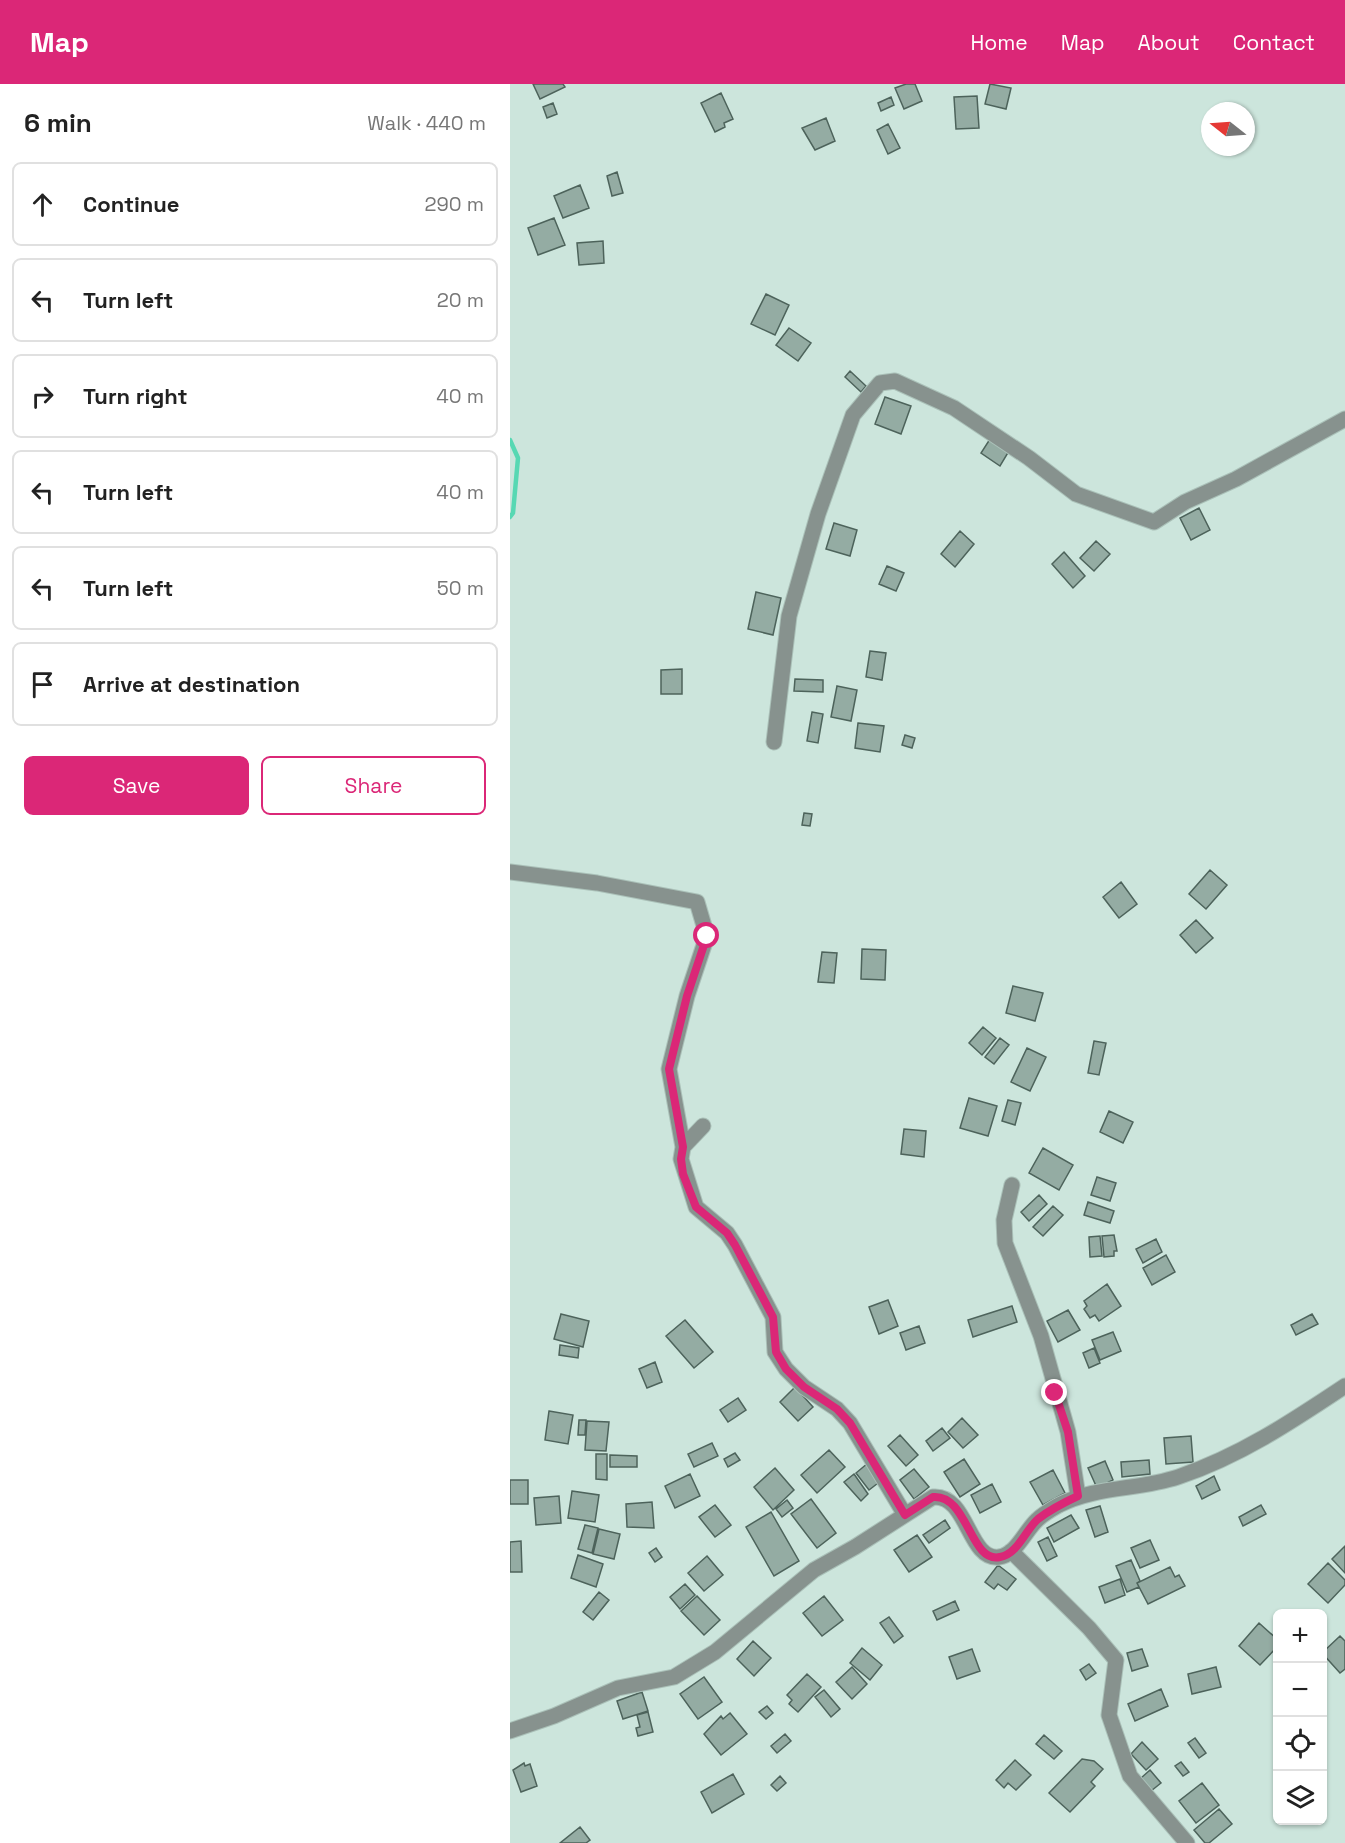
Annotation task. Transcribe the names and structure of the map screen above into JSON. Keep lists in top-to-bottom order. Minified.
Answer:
{"north":"left","page":{"header":"Map","nav":["Home","Map","About","Contact"],"heading":["6 min","Walk · 440 m"],"list":[["Continue","290 m"],["Turn left","20 m"],["Turn right","40 m"],["Turn left","40 m"],["Turn left","50 m"],"Arrive at destination"],"buttons":["Save","Share"],"map_buttons":["+","−"]}}
